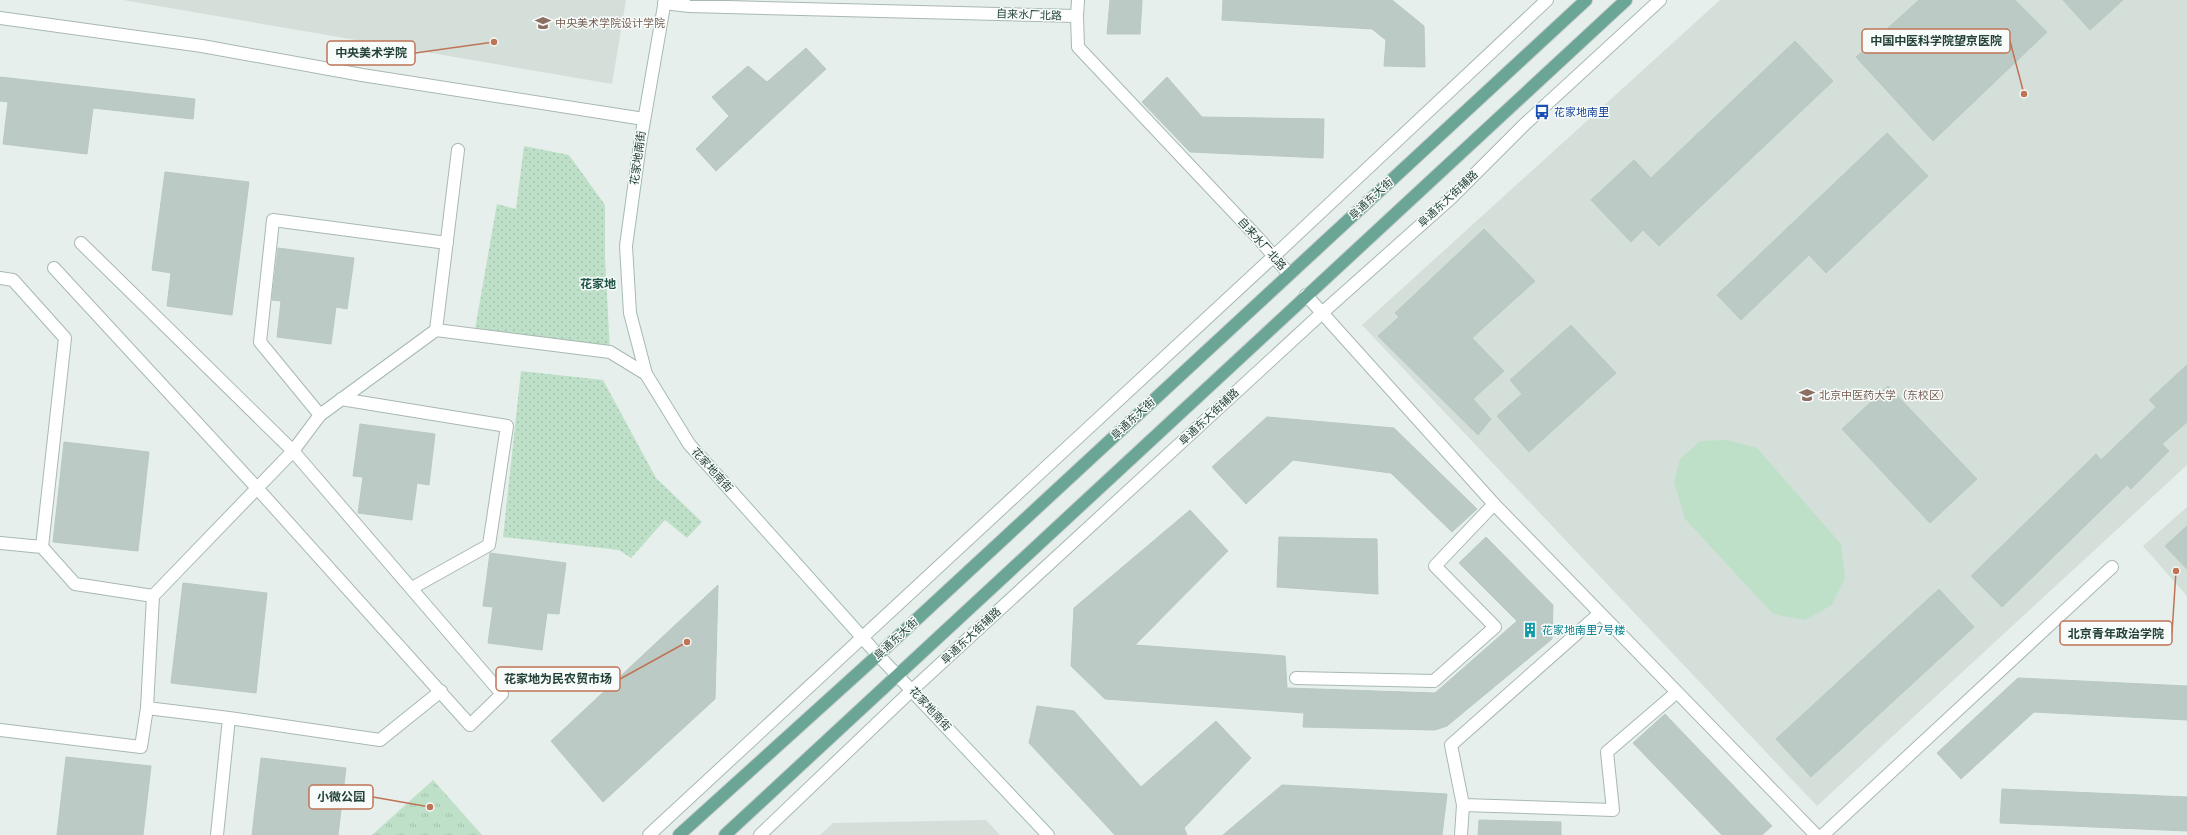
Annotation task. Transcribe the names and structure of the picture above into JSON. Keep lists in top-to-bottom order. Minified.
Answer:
{"streets":{"main road":["阜通东大街"],"street":["自来水厂北路","花家地南街","阜通东大街辅路"]},"crossings":[["自来水厂北路","花家地南街"],["自来水厂北路","阜通东大街"],["花家地南街","阜通东大街"],["花家地南街","阜通东大街辅路"]],"districts":["花家地"],"places":{"school or university":["中央美术学院设计学院","北京中医药大学（东校区）"],"other":["中央美术学院","中国中医科学院望京医院","北京青年政治学院","花家地为民农贸市场","小微公园"],"bus stop":["花家地南里"],"building":["花家地南里7号楼"]}}
